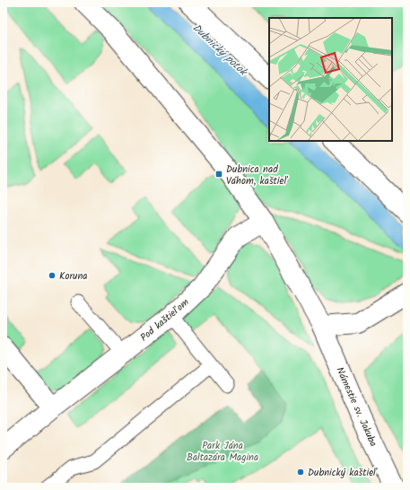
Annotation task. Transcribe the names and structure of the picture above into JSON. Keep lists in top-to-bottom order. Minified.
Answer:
{"streets":{"street":["Pod kaštieľom","Námestie sv. Jakuba"]},"water":["Dubnický potok"],"parks":["Park Jána Baltazára Magina"],"places":{"transit":["Dubnica nad Váhom, kaštieľ"],"other":["Koruna","Dubnický kaštieľ"]}}
